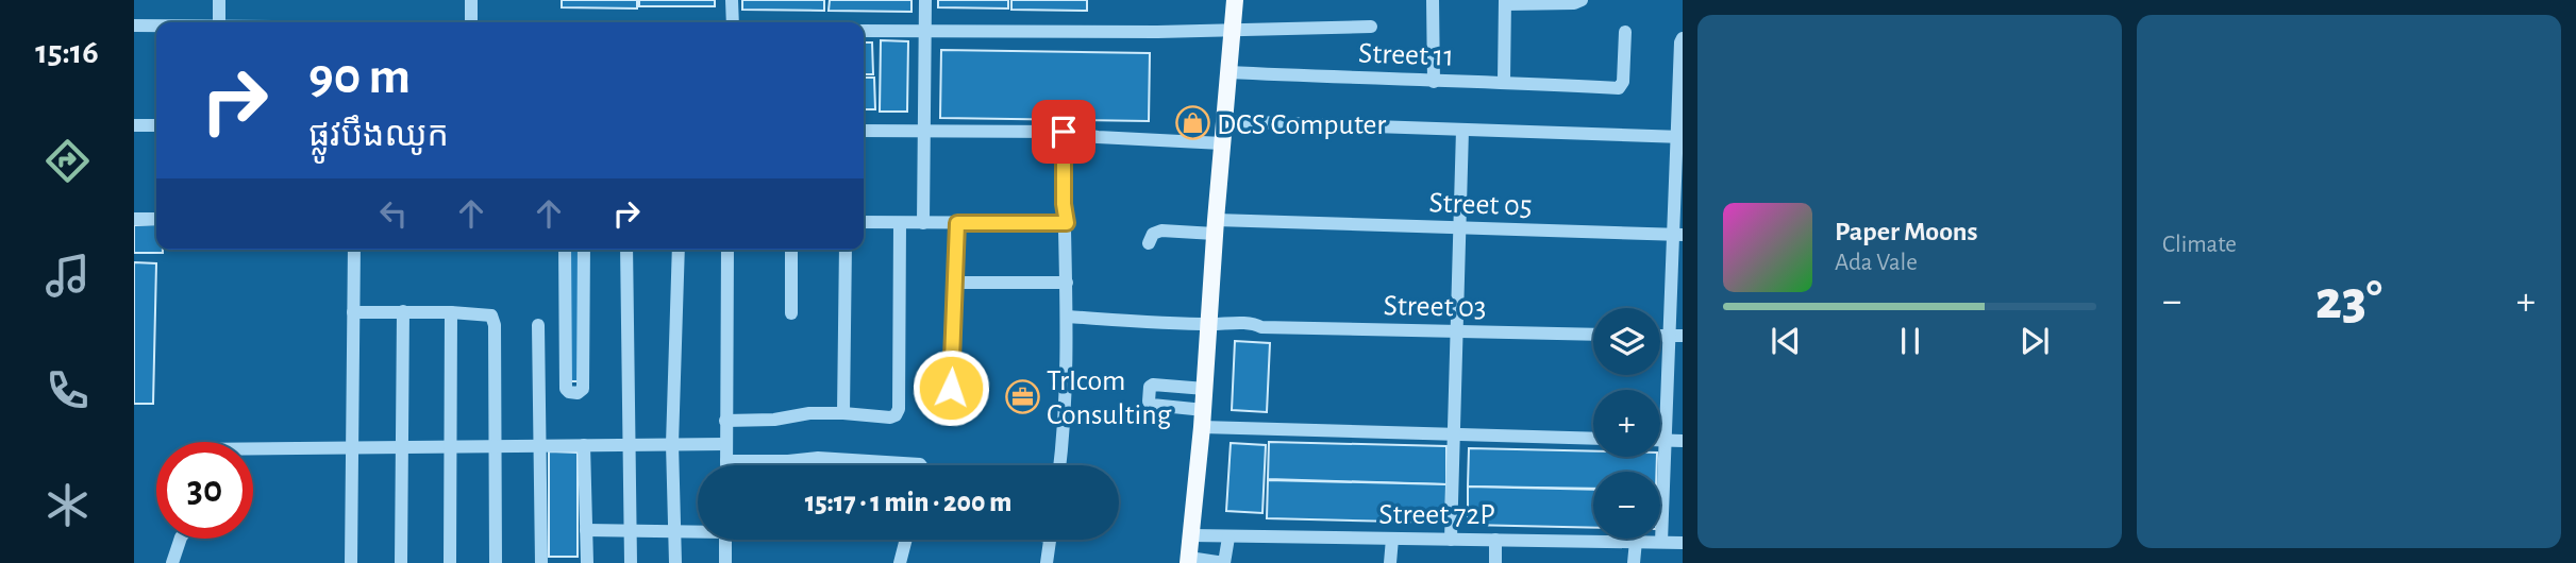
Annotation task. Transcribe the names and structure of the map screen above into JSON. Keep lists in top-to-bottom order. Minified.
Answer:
{"streets":{"street":["Street 11","Street 05","Street 03","Street 72P"]},"places":{"shop":["DCS Computer"],"office":["TrIcom Consulting"]},"page":{"tabs":"15:16","tile":"Climate","turn":["90 m","ផ្លូវបឹងឈូក"],"song":["Paper Moons","Ada Vale"],"heat":["−","23°","+"],"map_buttons":["+","−"],"limit":"30","trip":"15:17 · 1 min · 200 m"}}
